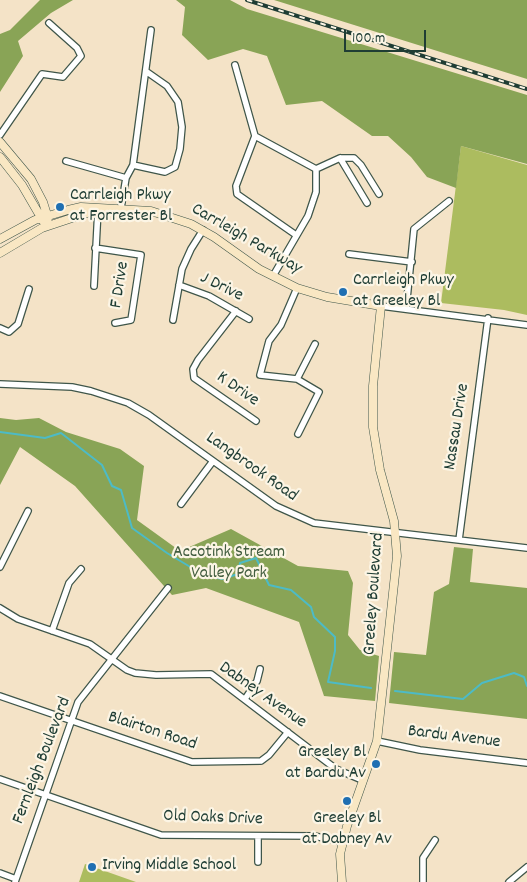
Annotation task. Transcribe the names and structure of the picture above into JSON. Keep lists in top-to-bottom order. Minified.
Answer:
{"streets":{"street":["Carrleigh Parkway","F Drive","J Drive","K Drive","Nassau Drive","Langbrook Road","Greeley Boulevard","Dabney Avenue","Blairton Road","Bardu Avenue","Fernleigh Boulevard","Old Oaks Drive"]},"crossings":[["Carrleigh Parkway","Nassau Drive"],["Carrleigh Parkway","Greeley Boulevard"],["J Drive","K Drive"],["Nassau Drive","Langbrook Road"],["Langbrook Road","Greeley Boulevard"],["Greeley Boulevard","Dabney Avenue"],["Greeley Boulevard","Bardu Avenue"],["Greeley Boulevard","Old Oaks Drive"],["Dabney Avenue","Blairton Road"],["Dabney Avenue","Fernleigh Boulevard"],["Blairton Road","Fernleigh Boulevard"],["Fernleigh Boulevard","Old Oaks Drive"]],"parks":["Accotink Stream Valley Park"],"places":["Carrleigh Pkwy at Forrester Bl","Carrleigh Pkwy at Greeley Bl","Greeley Bl at Bardu Av","Greeley Bl at Dabney Av","Irving Middle School"],"scale_bar":"100 m"}
